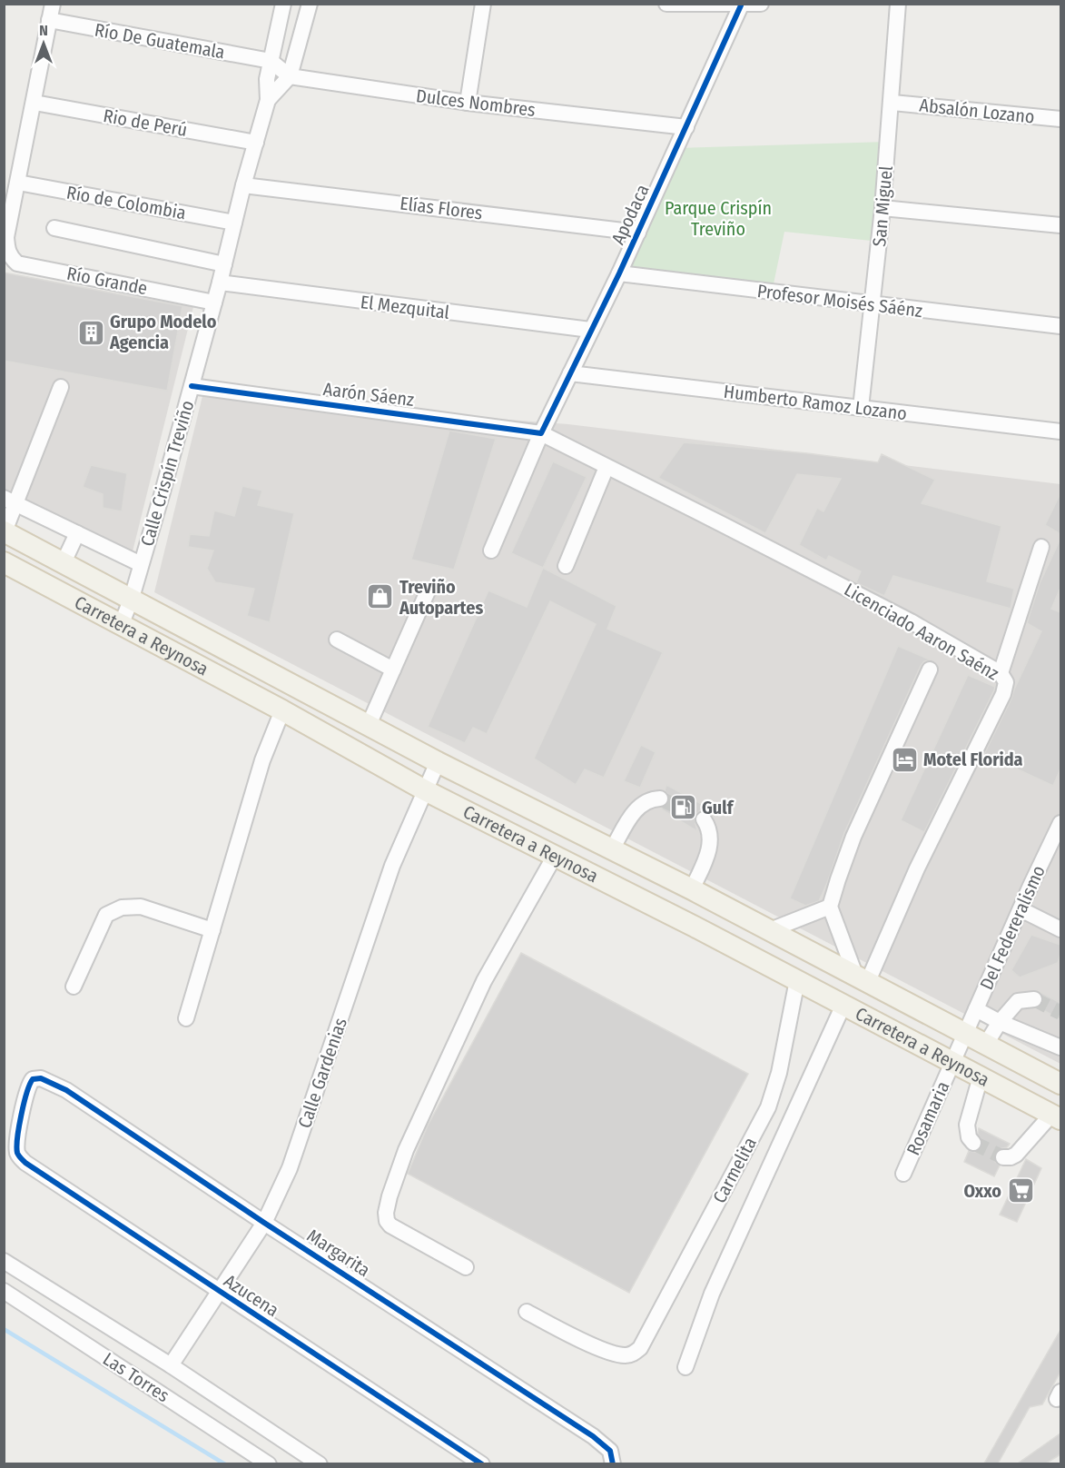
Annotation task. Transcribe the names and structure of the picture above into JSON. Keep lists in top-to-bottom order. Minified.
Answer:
{"streets":{"main road":["Carretera a Reynosa"],"street":["Río De Guatemala","Dulces Nombres","Absalón Lozano","Rio de Perú","Río de Colombia","San Miguel","Elías Flores","Apodaca","Río Grande","Profesor Moisés Sáénz","El Mezquital","Aarón Sáenz","Humberto Ramoz Lozano","Calle Crispín Treviño","Licenciado Aaron Saénz","Del Federeralismo","Calle Gardenias","Rosamaria","Carmelita","Margarita","Azucena","Las Torres"]},"crossings":[["Río De Guatemala","Calle Crispín Treviño"],["Dulces Nombres","Apodaca"],["Dulces Nombres","Calle Crispín Treviño"],["Absalón Lozano","San Miguel"],["Rio de Perú","Calle Crispín Treviño"],["Río de Colombia","Río Grande"],["Río de Colombia","Calle Crispín Treviño"],["San Miguel","Profesor Moisés Sáénz"],["San Miguel","Humberto Ramoz Lozano"],["Elías Flores","Apodaca"],["Elías Flores","Calle Crispín Treviño"],["Apodaca","Profesor Moisés Sáénz"],["Apodaca","El Mezquital"],["Apodaca","Aarón Sáenz"],["Apodaca","Humberto Ramoz Lozano"],["Apodaca","Licenciado Aaron Saénz"],["Río Grande","Calle Crispín Treviño"],["El Mezquital","Calle Crispín Treviño"],["Aarón Sáenz","Calle Crispín Treviño"],["Aarón Sáenz","Licenciado Aaron Saénz"],["Calle Crispín Treviño","Carretera a Reynosa"],["Licenciado Aaron Saénz","Carretera a Reynosa"],["Carretera a Reynosa","Del Federeralismo"],["Carretera a Reynosa","Calle Gardenias"],["Carretera a Reynosa","Rosamaria"],["Carretera a Reynosa","Carmelita"],["Del Federeralismo","Rosamaria"],["Calle Gardenias","Margarita"],["Calle Gardenias","Azucena"],["Margarita","Azucena"]],"parks":["Parque Crispín Treviño"],"places":{"building":["Grupo Modelo Agencia"],"shop":["Treviño Autopartes"],"hotel":["Motel Florida"],"fuel station":["Gulf"],"supermarket":["Oxxo"]},"north":"top"}
